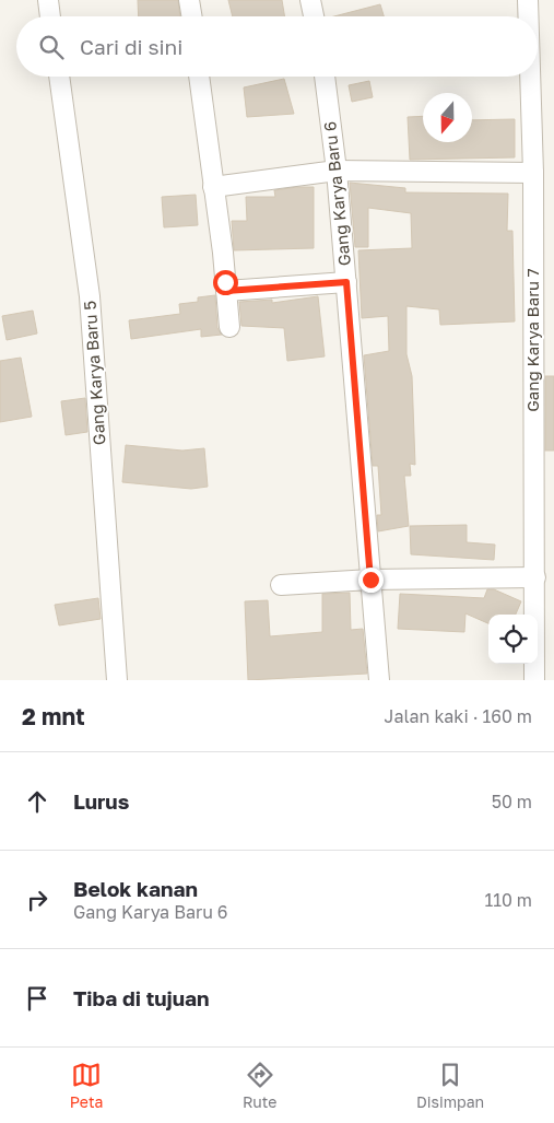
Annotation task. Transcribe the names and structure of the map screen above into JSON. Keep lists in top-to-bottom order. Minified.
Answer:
{"streets":{"street":["Gang Karya Baru 6","Gang Karya Baru 7","Gang Karya Baru 5"]},"north":"bottom","page":{"search":"Cari di sini","heading":["2 mnt","Jalan kaki · 160 m"],"list":[["Lurus","50 m"],["Belok kanan","Gang Karya Baru 6","110 m"],"Tiba di tujuan"],"nav":["Peta","Rute","Disimpan"]}}
